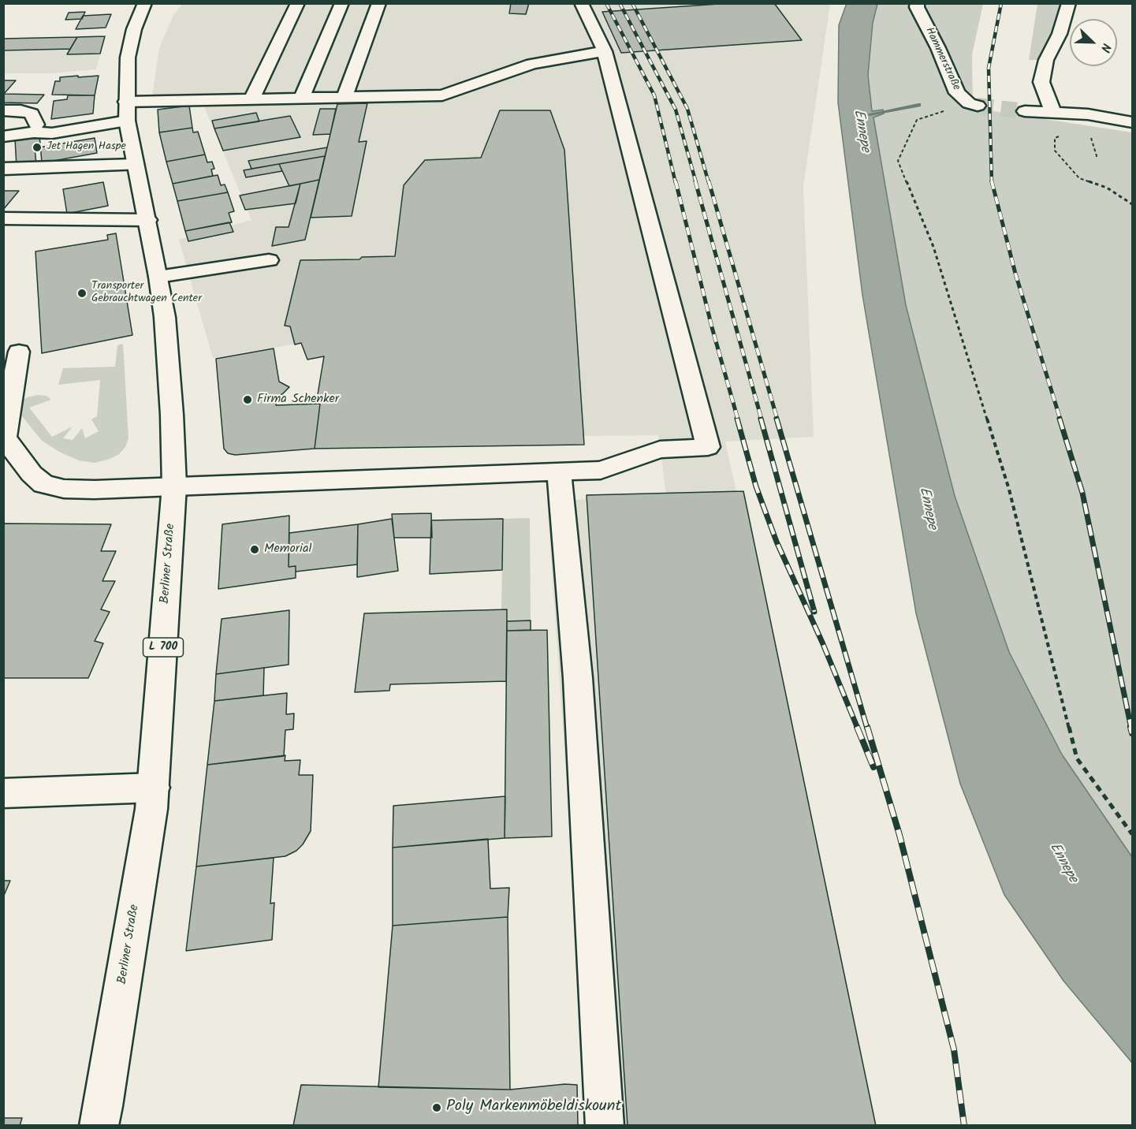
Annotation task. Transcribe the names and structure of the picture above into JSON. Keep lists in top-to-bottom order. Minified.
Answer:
{"streets":{"main road":["Hammerstraße","Berliner Straße","L 700"]},"water":["Ennepe"],"places":["Jet Hagen Haspe","Transporter Gebrauchtwagen Center","Firma Schenker","Memorial","Poly Markenmöbeldiskount"],"north":"bottom right"}
